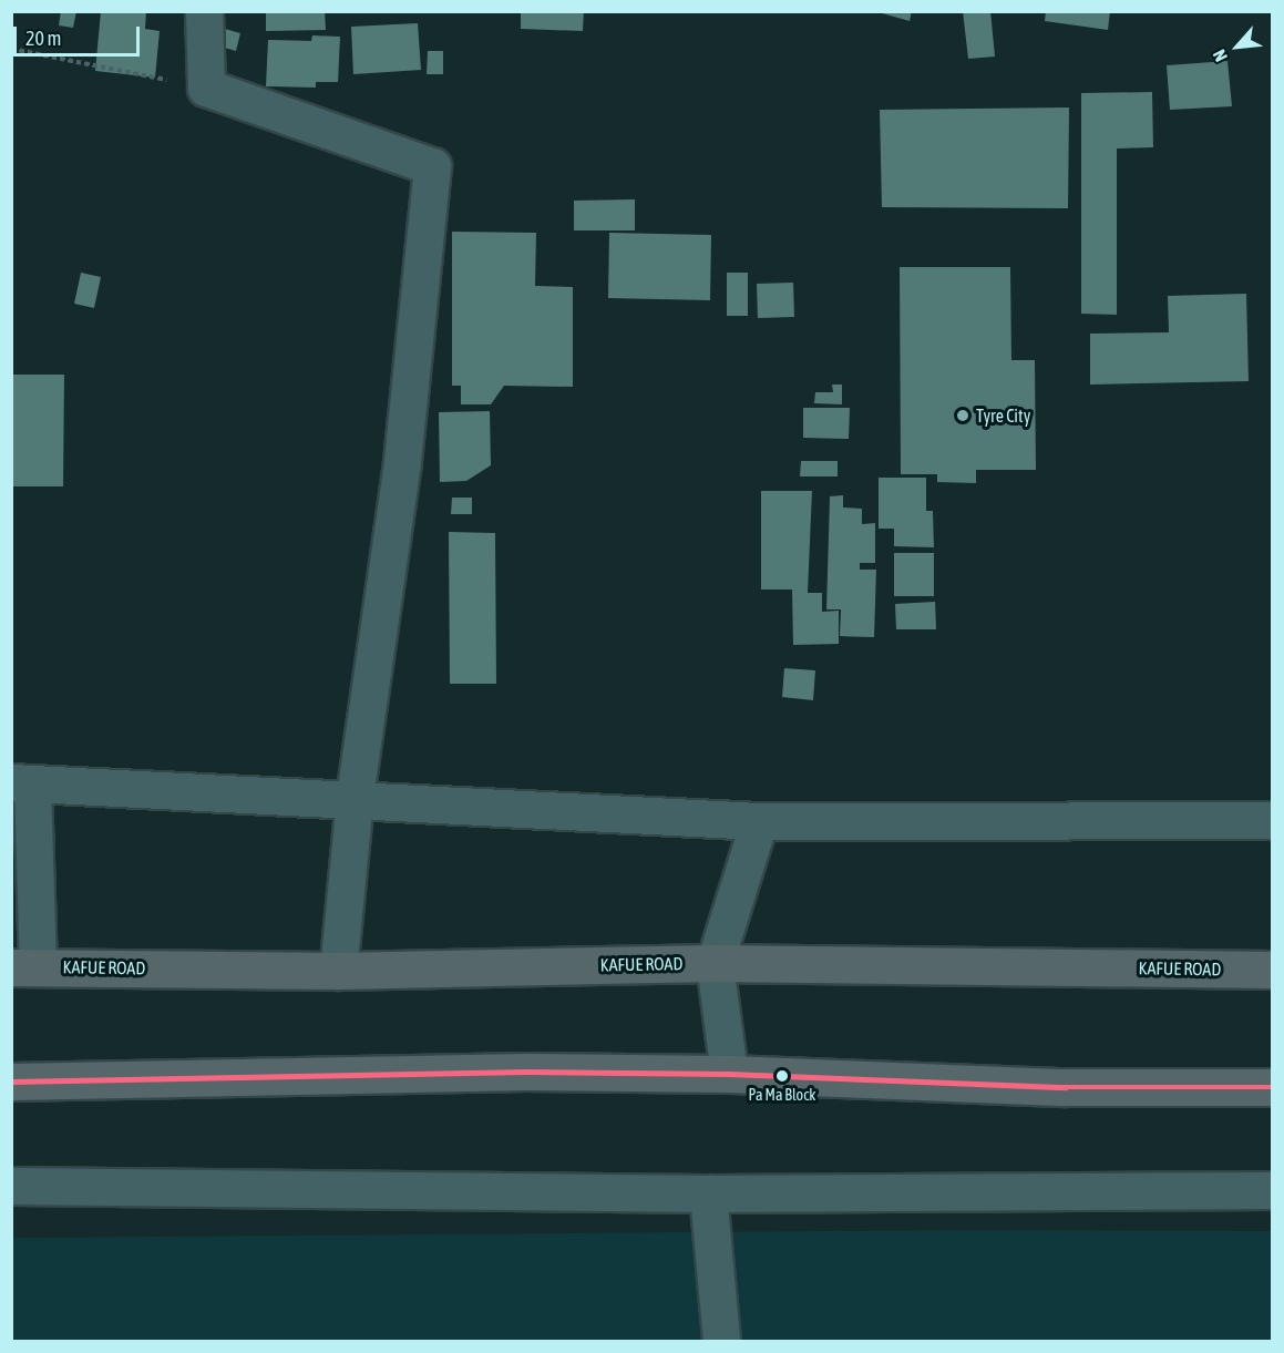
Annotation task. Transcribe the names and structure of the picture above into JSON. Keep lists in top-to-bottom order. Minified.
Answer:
{"streets":{"main road":["KAFUE ROAD"]},"places":["Tyre City","Pa Ma Block"],"scale_bar":"20 m","north":"bottom left"}
